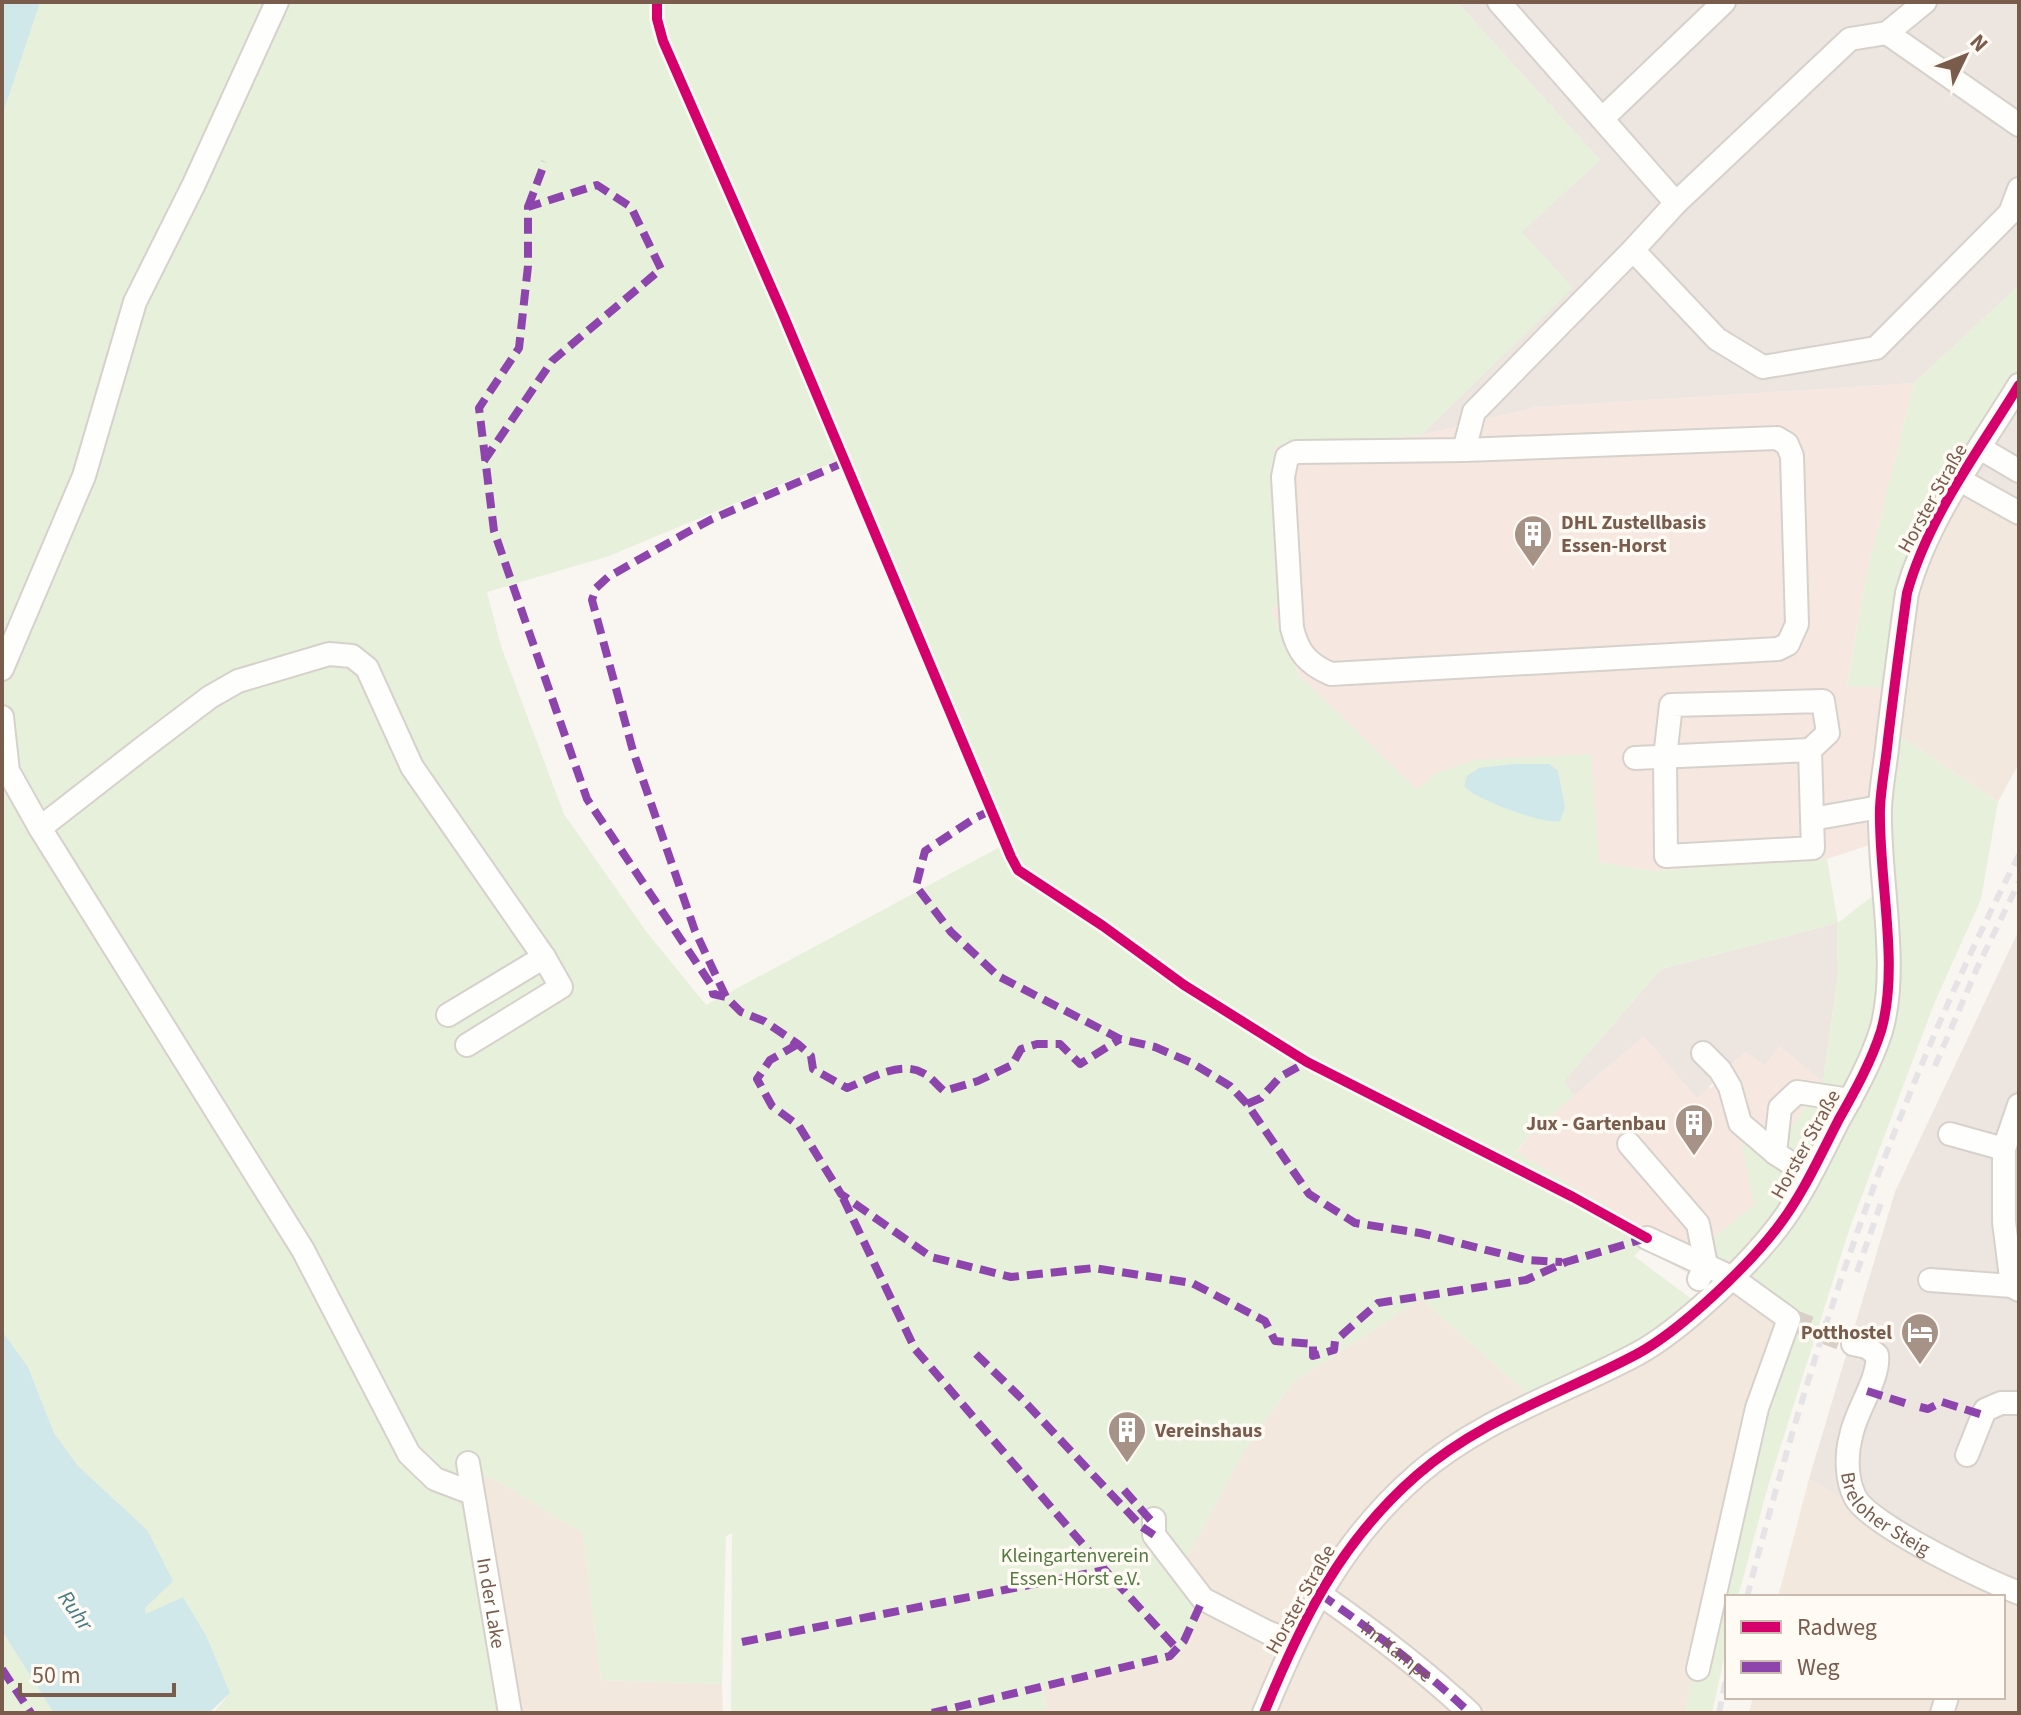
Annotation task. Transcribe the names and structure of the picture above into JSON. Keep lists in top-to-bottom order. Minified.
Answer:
{"streets":{"street":["Horster Straße","Breloher Steig","In der Lake","Im Kampe"]},"crossings":[["Horster Straße","Im Kampe"]],"water":["Ruhr"],"parks":["Kleingartenverein Essen-Horst e.V."],"places":{"building":["DHL Zustellbasis Essen-Horst","Jux - Gartenbau","Vereinshaus"],"hotel":["Potthostel"]},"legend":["Radweg","Weg"],"scale_bar":"50 m","north":"top right"}
